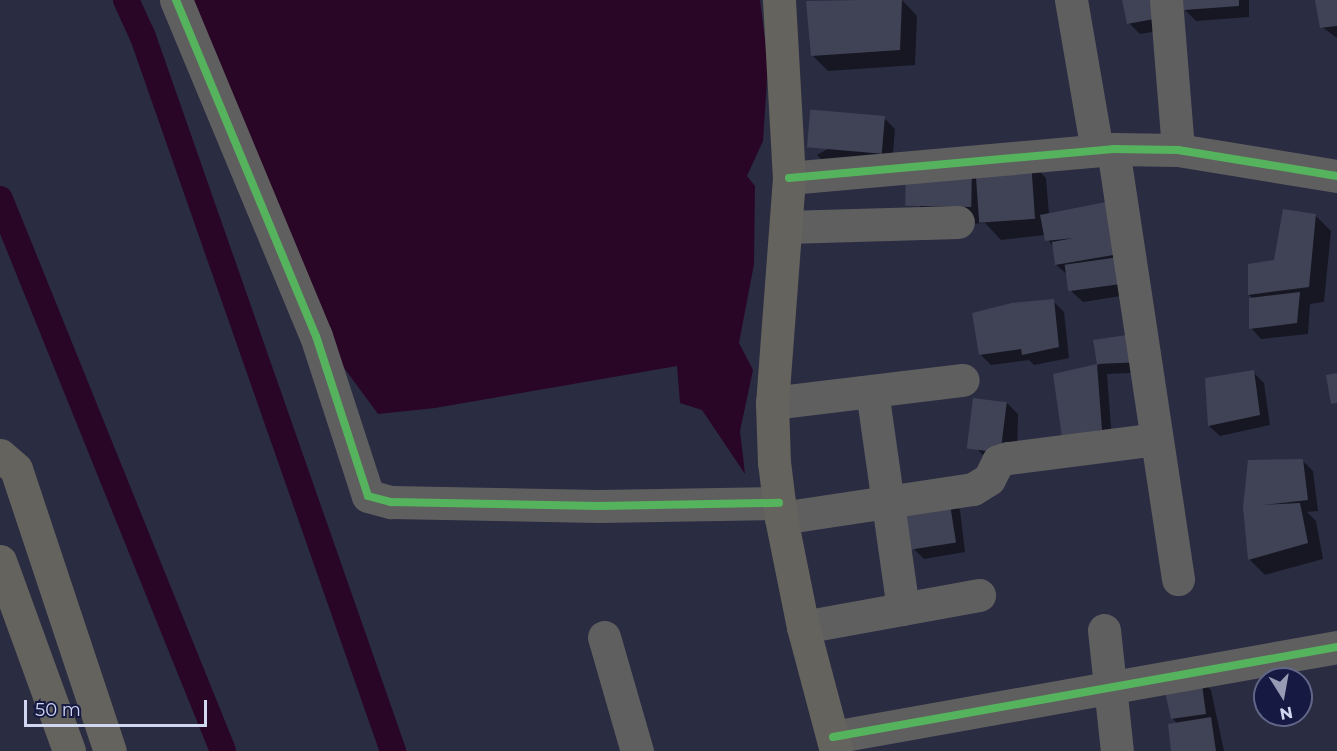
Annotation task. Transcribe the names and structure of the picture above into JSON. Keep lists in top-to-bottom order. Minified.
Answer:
{"scale_bar":"50 m","north":"bottom"}
